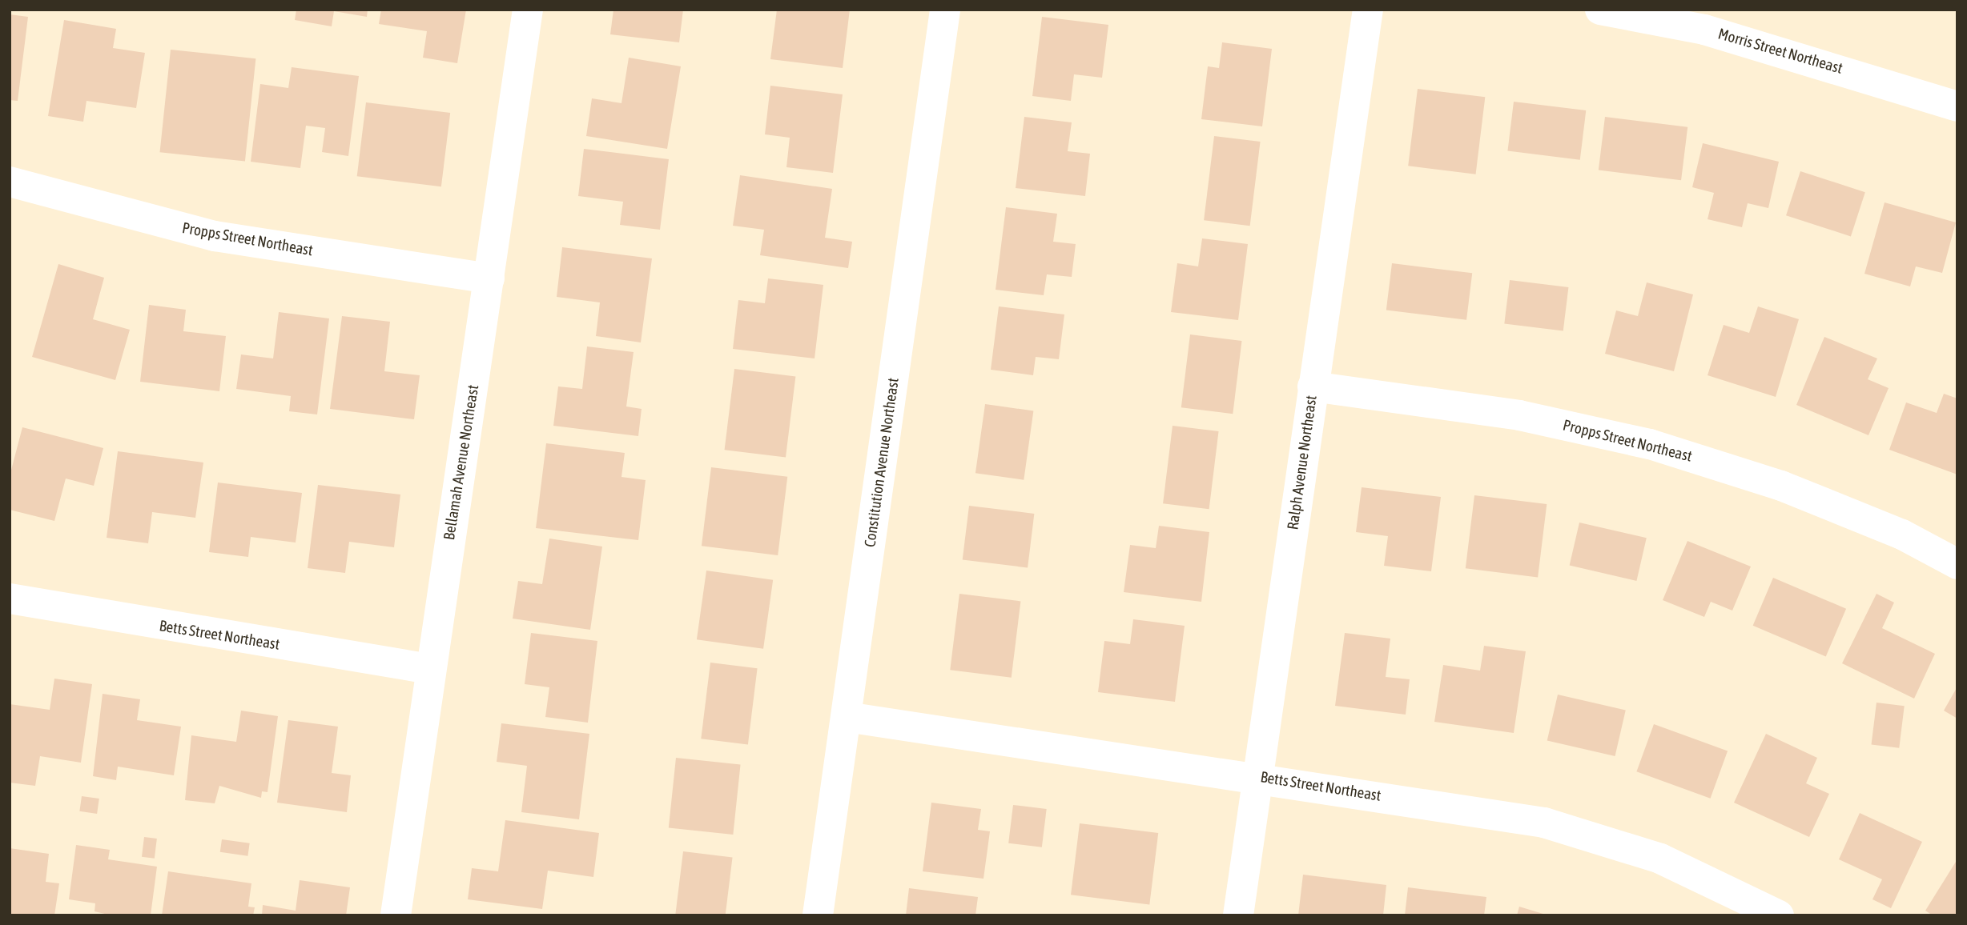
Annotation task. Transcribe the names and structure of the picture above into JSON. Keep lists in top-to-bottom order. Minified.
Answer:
{"streets":{"street":["Morris Street Northeast","Propps Street Northeast","Bellamah Avenue Northeast","Constitution Avenue Northeast","Ralph Avenue Northeast","Betts Street Northeast"]},"crossings":[["Propps Street Northeast","Bellamah Avenue Northeast"],["Propps Street Northeast","Ralph Avenue Northeast"],["Bellamah Avenue Northeast","Betts Street Northeast"],["Constitution Avenue Northeast","Betts Street Northeast"],["Ralph Avenue Northeast","Betts Street Northeast"]]}
